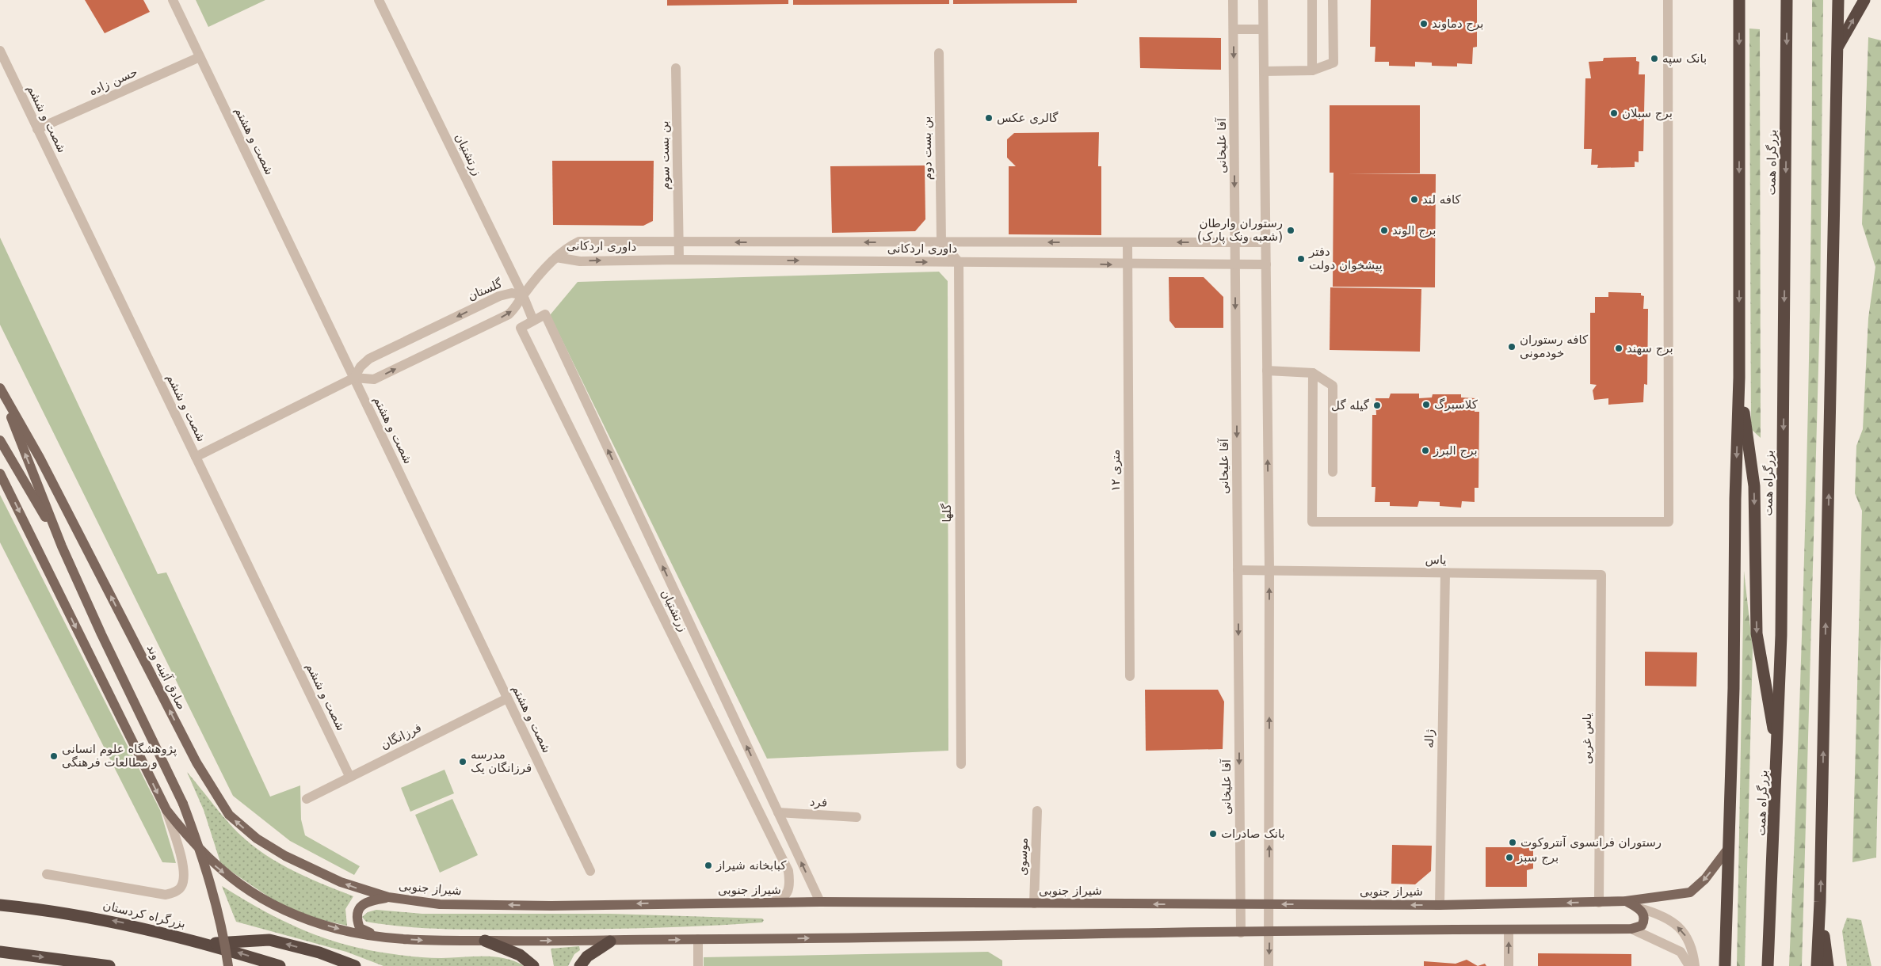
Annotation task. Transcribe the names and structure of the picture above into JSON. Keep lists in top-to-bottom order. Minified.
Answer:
{"streets":{"highway":["بزرگراه همت","بزرگراه کردستان"],"main road":["صادق آئینه وند","شیراز جنوبی"],"street":["حسن زاده","شصت و ششم","شصت و هشتم","آقا علیخانی","بن بست دوم","زرتشتیان","بن بست سوم","داوری اردکانی","گلستان","۱۲ متری","گلها","یاس","فرزانگان","ژاله","یاس غربی","فرد","موسوی"]},"crossings":[["حسن زاده","شصت و ششم"],["حسن زاده","شصت و هشتم"],["شصت و ششم","گلستان"],["شصت و ششم","فرزانگان"],["شصت و هشتم","گلستان"],["شصت و هشتم","فرزانگان"],["آقا علیخانی","داوری اردکانی"],["آقا علیخانی","یاس"],["آقا علیخانی","شیراز جنوبی"],["بن بست دوم","داوری اردکانی"],["زرتشتیان","گلستان"],["زرتشتیان","فرد"],["زرتشتیان","شیراز جنوبی"],["بن بست سوم","داوری اردکانی"],["داوری اردکانی","۱۲ متری"],["داوری اردکانی","گلها"],["یاس","ژاله"],["یاس","یاس غربی"],["صادق آئینه وند","شیراز جنوبی"],["ژاله","شیراز جنوبی"],["یاس غربی","شیراز جنوبی"],["موسوی","شیراز جنوبی"]],"places":["برج دماوند","بانک سپه","برج سبلان","گالری عکس","کافه لند","رستوران وارطان (شعبه ونک پارک)","برج الوند","دفتر پیشخوان دولت","کافه رستوران خودمونی","برج سهند","کلاسبرگ","گیله گل","برج البرز","پژوهشگاه علوم انسانی و مطالعات فرهنگی","مدرسه فرزانگان یک","بانک صادرات","رستوران فرانسوی آنتروکوت","برج سبز","کبابخانه شیراز"]}
